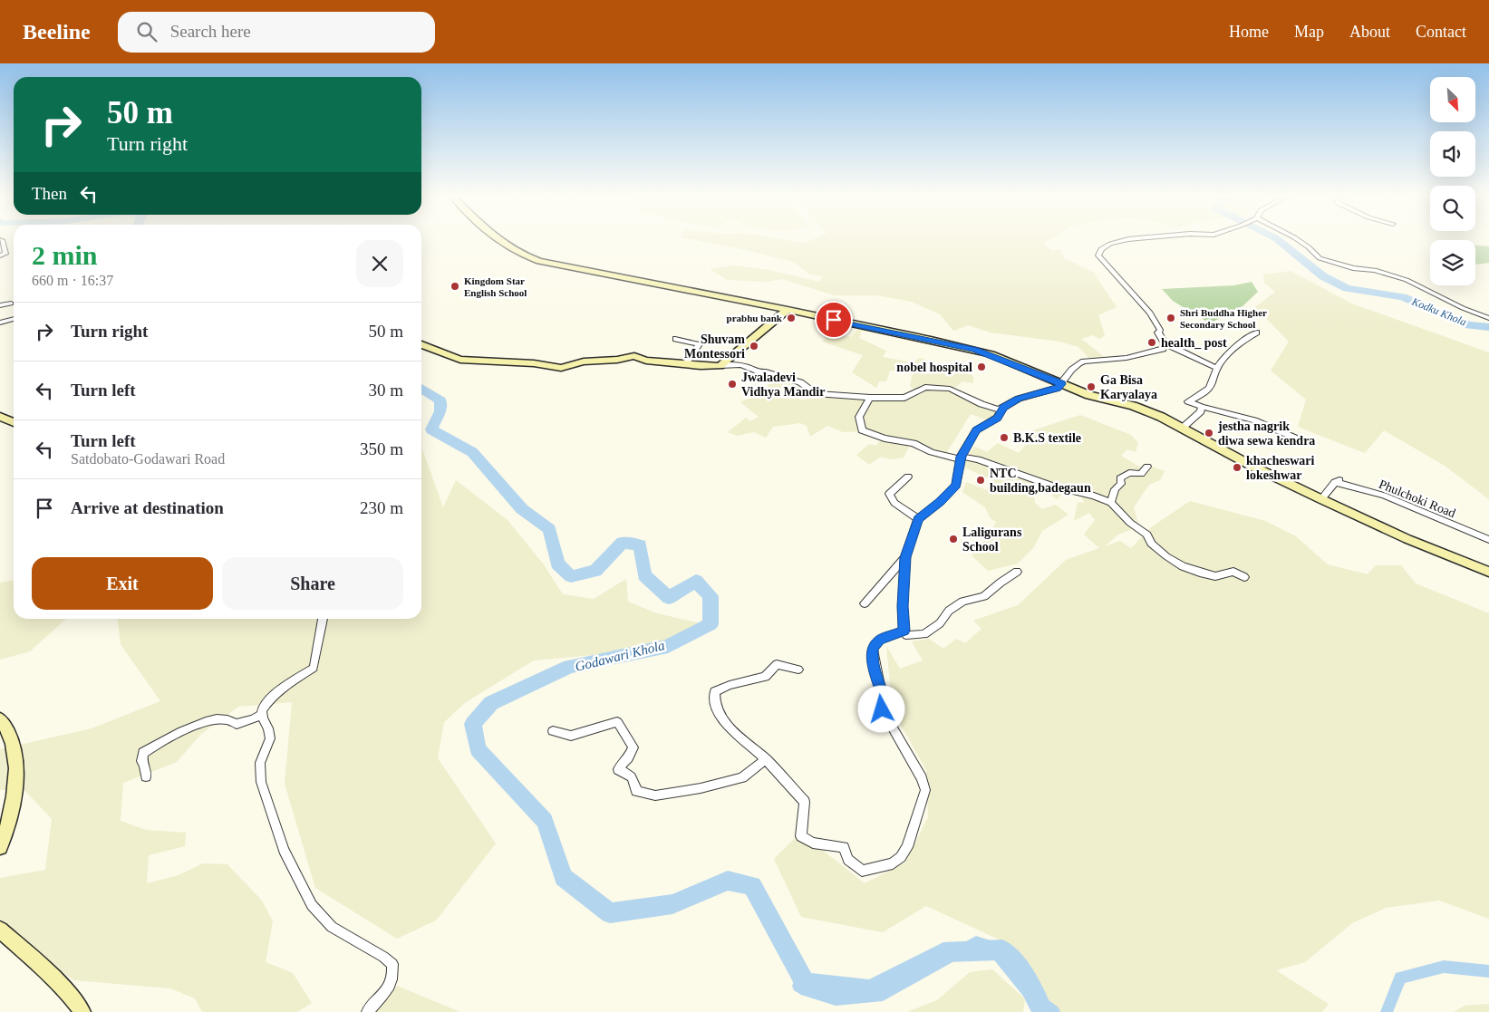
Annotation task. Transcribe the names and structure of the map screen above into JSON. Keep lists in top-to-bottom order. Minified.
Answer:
{"streets":{"street":["Phulchoki Road"]},"water":["Kodku Khola","Godawari Khola"],"places":["Kingdom Star English School","prabhu bank","Shri Buddha Higher Secondary School","health_ post","Shuvam Montessori","nobel hospital","Jwaladevi Vidhya Mandir","Ga Bisa Karyalaya","jestha nagrik diwa sewa kendra","B.K.S textile","khacheswari lokeshwar","NTC building,badegaun","Laligurans School"],"north":"bottom right","page":{"header":"Beeline","search":"Search here","nav":["Home","Map","About","Contact"],"turn":["50 m","Turn right"],"then":"Then","heading":["2 min","660 m · 16:37"],"list":[{"name":"Turn right","value":"50 m"},{"name":"Turn left","value":"30 m"},{"name":"Turn left","note":"Satdobato-Godawari Road","value":"350 m"},{"name":"Arrive at destination","value":"230 m"}],"buttons":["Exit","Share"]}}
